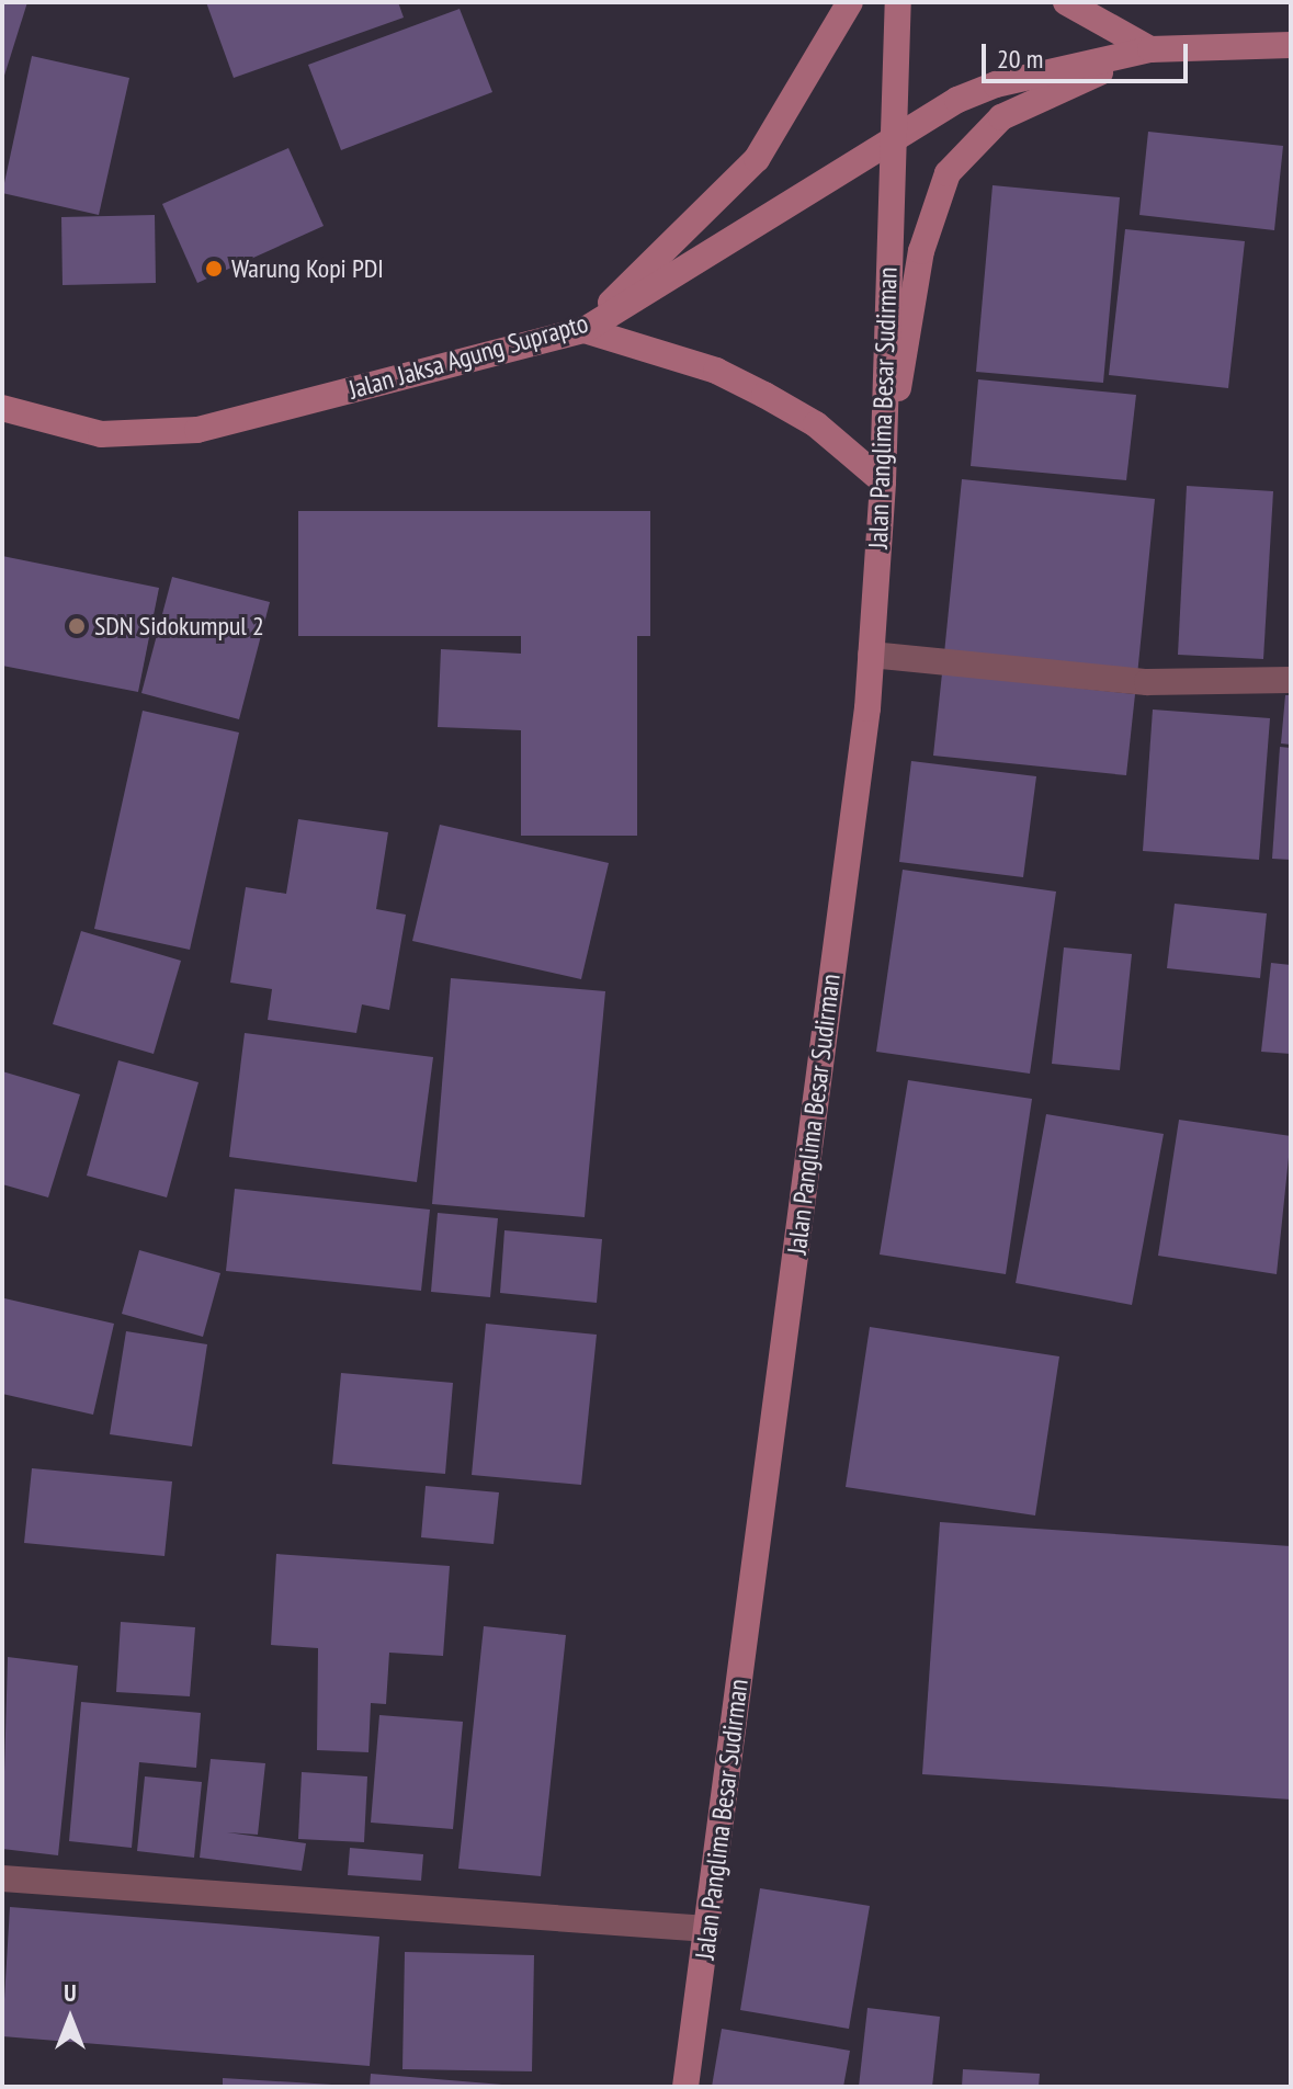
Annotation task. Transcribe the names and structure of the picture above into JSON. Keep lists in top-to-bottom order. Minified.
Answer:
{"streets":{"main road":["Jalan Jaksa Agung Suprapto","Jalan Panglima Besar Sudirman"]},"crossings":[["Jalan Jaksa Agung Suprapto","Jalan Panglima Besar Sudirman"]],"places":["Warung Kopi PDI","SDN Sidokumpul 2"],"scale_bar":"20 m","north":"top"}
